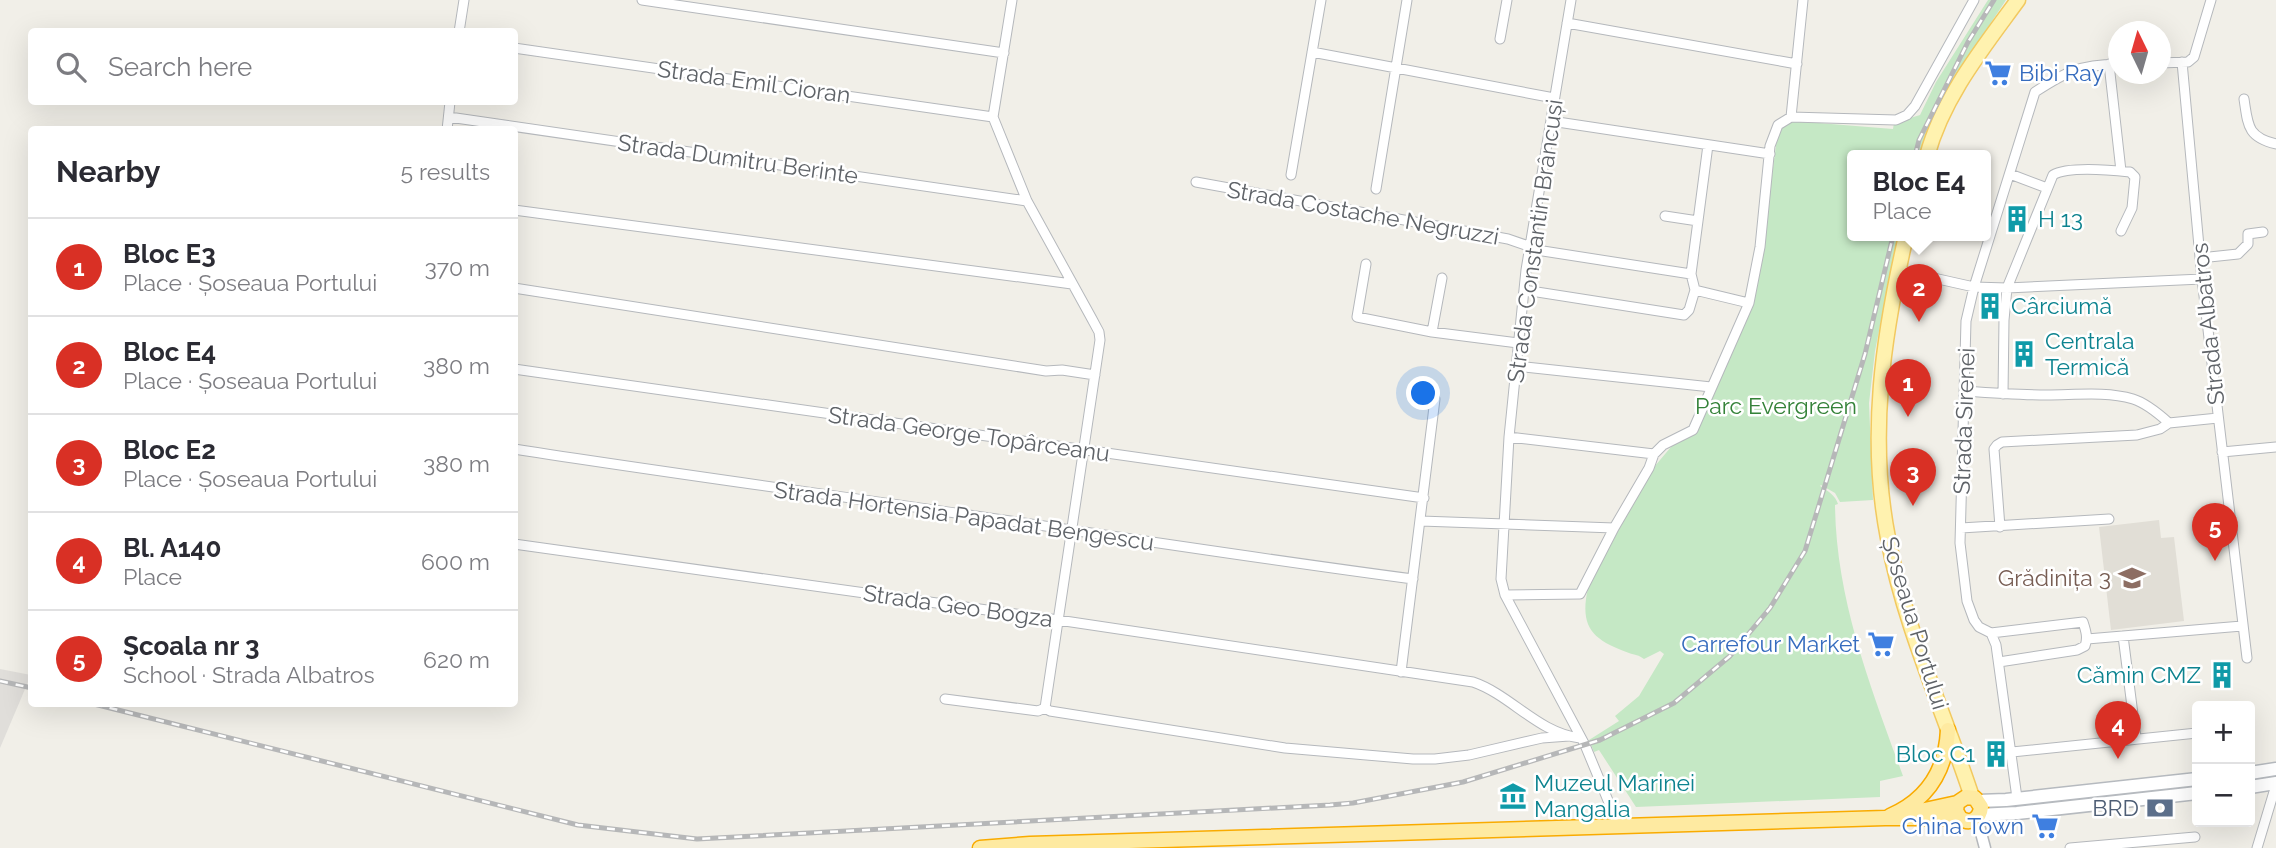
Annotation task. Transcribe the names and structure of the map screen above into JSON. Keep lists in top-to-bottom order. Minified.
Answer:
{"streets":{"main road":["Șoseaua Portului"],"street":["Strada Emil Cioran","Strada Dumitru Berinte","Strada Costache Negruzzi","Strada Constantin Brâncuși","Strada Albatros","Strada Sirenei","Strada George Topârceanu","Strada Hortensia Papadat Bengescu","Strada Geo Bogza"]},"crossings":[["Strada Costache Negruzzi","Strada Constantin Brâncuși"]],"parks":["Parc Evergreen"],"places":{"supermarket":["Bibi Ray","Carrefour Market","China Town"],"building":["H 13","Cârciumă","Centrala Termică","Cămin CMZ","Bloc C1"],"school or university":["Grădinița 3"],"museum":["Muzeul Marinei Mangalia"],"bank":["BRD"]},"north":"top","page":{"search":"Search here","heading":["Nearby","5 results"],"popup":["Bloc E4","Place"],"list":[{"mark":"1","name":"Bloc E3","note":"Place · Șoseaua Portului","value":"370 m"},{"mark":"2","name":"Bloc E4","note":"Place · Șoseaua Portului","value":"380 m"},{"mark":"3","name":"Bloc E2","note":"Place · Șoseaua Portului","value":"380 m"},{"mark":"4","name":"Bl. A140","note":"Place","value":"600 m"},{"mark":"5","name":"Școala nr 3","note":"School · Strada Albatros","value":"620 m"}],"pins":["2","1","3","5","4"],"map_buttons":["+","−"]}}
